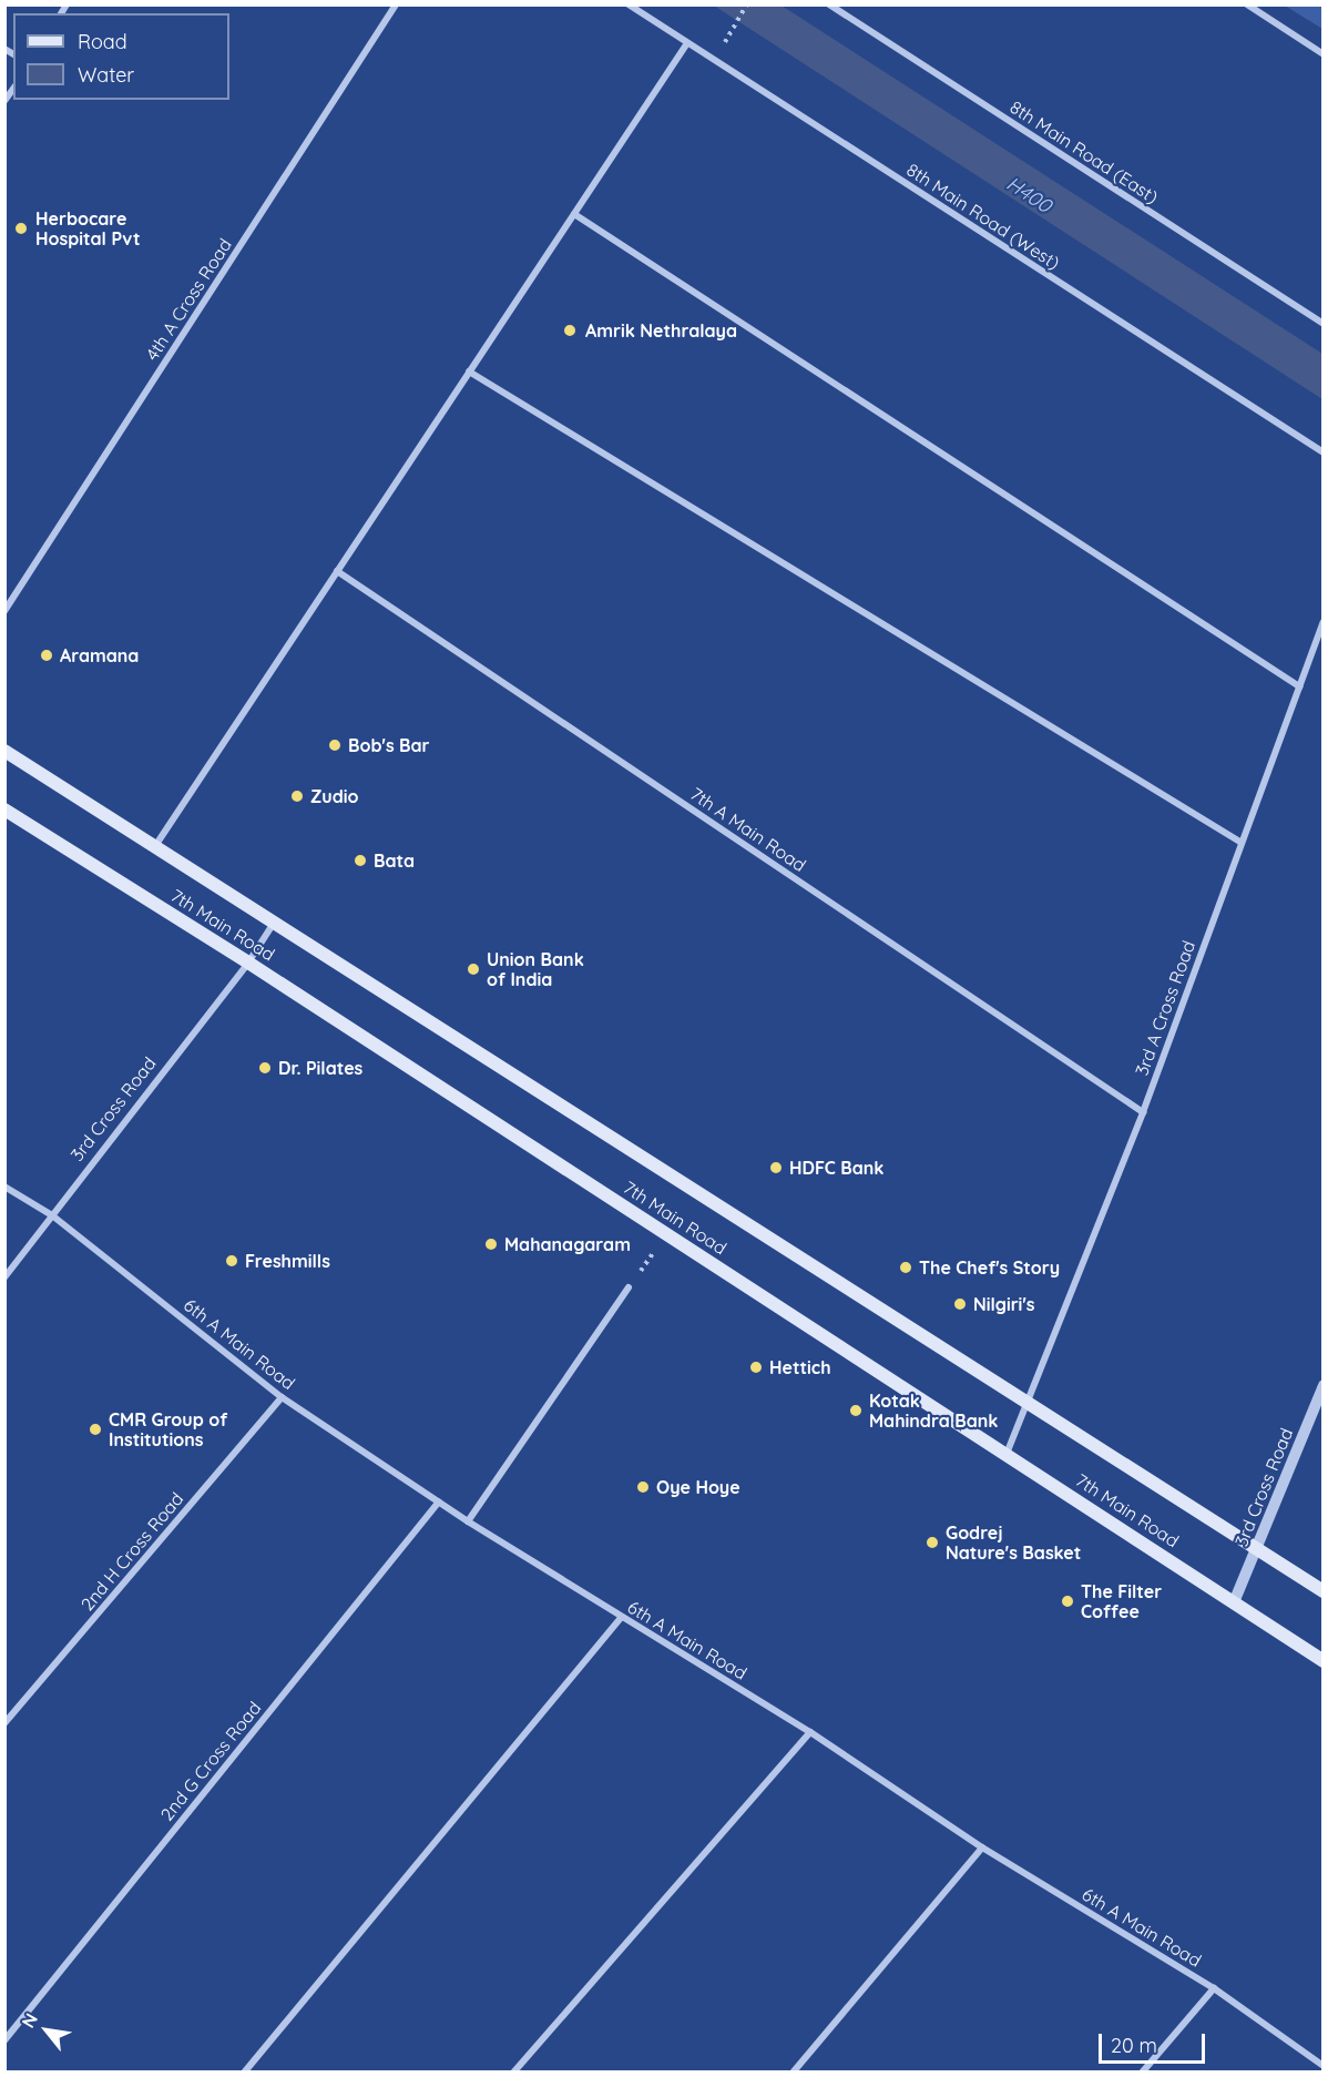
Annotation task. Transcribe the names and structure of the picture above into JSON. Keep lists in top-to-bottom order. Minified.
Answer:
{"streets":{"main road":["7th Main Road"],"street":["8th Main Road (East)","8th Main Road (West)","4th A Cross Road","7th A Main Road","3rd A Cross Road","3rd Cross Road","6th A Main Road","2nd H Cross Road","2nd G Cross Road"]},"crossings":[["7th A Main Road","3rd A Cross Road"],["7th Main Road","3rd A Cross Road"],["7th Main Road","3rd Cross Road"],["3rd Cross Road","6th A Main Road"],["6th A Main Road","2nd H Cross Road"],["6th A Main Road","2nd G Cross Road"]],"water":["H400"],"places":["Herbocare Hospital Pvt","Amrik Nethralaya","Aramana","Bob's Bar","Zudio","Bata","Union Bank of India","Dr. Pilates","HDFC Bank","Mahanagaram","Freshmills","The Chef's Story","Nilgiri's","Hettich","Kotak Mahindra Bank","CMR Group of Institutions","Oye Hoye","Godrej Nature's Basket","The Filter Coffee"],"legend":["Road","Water"],"scale_bar":"20 m","north":"top left"}
